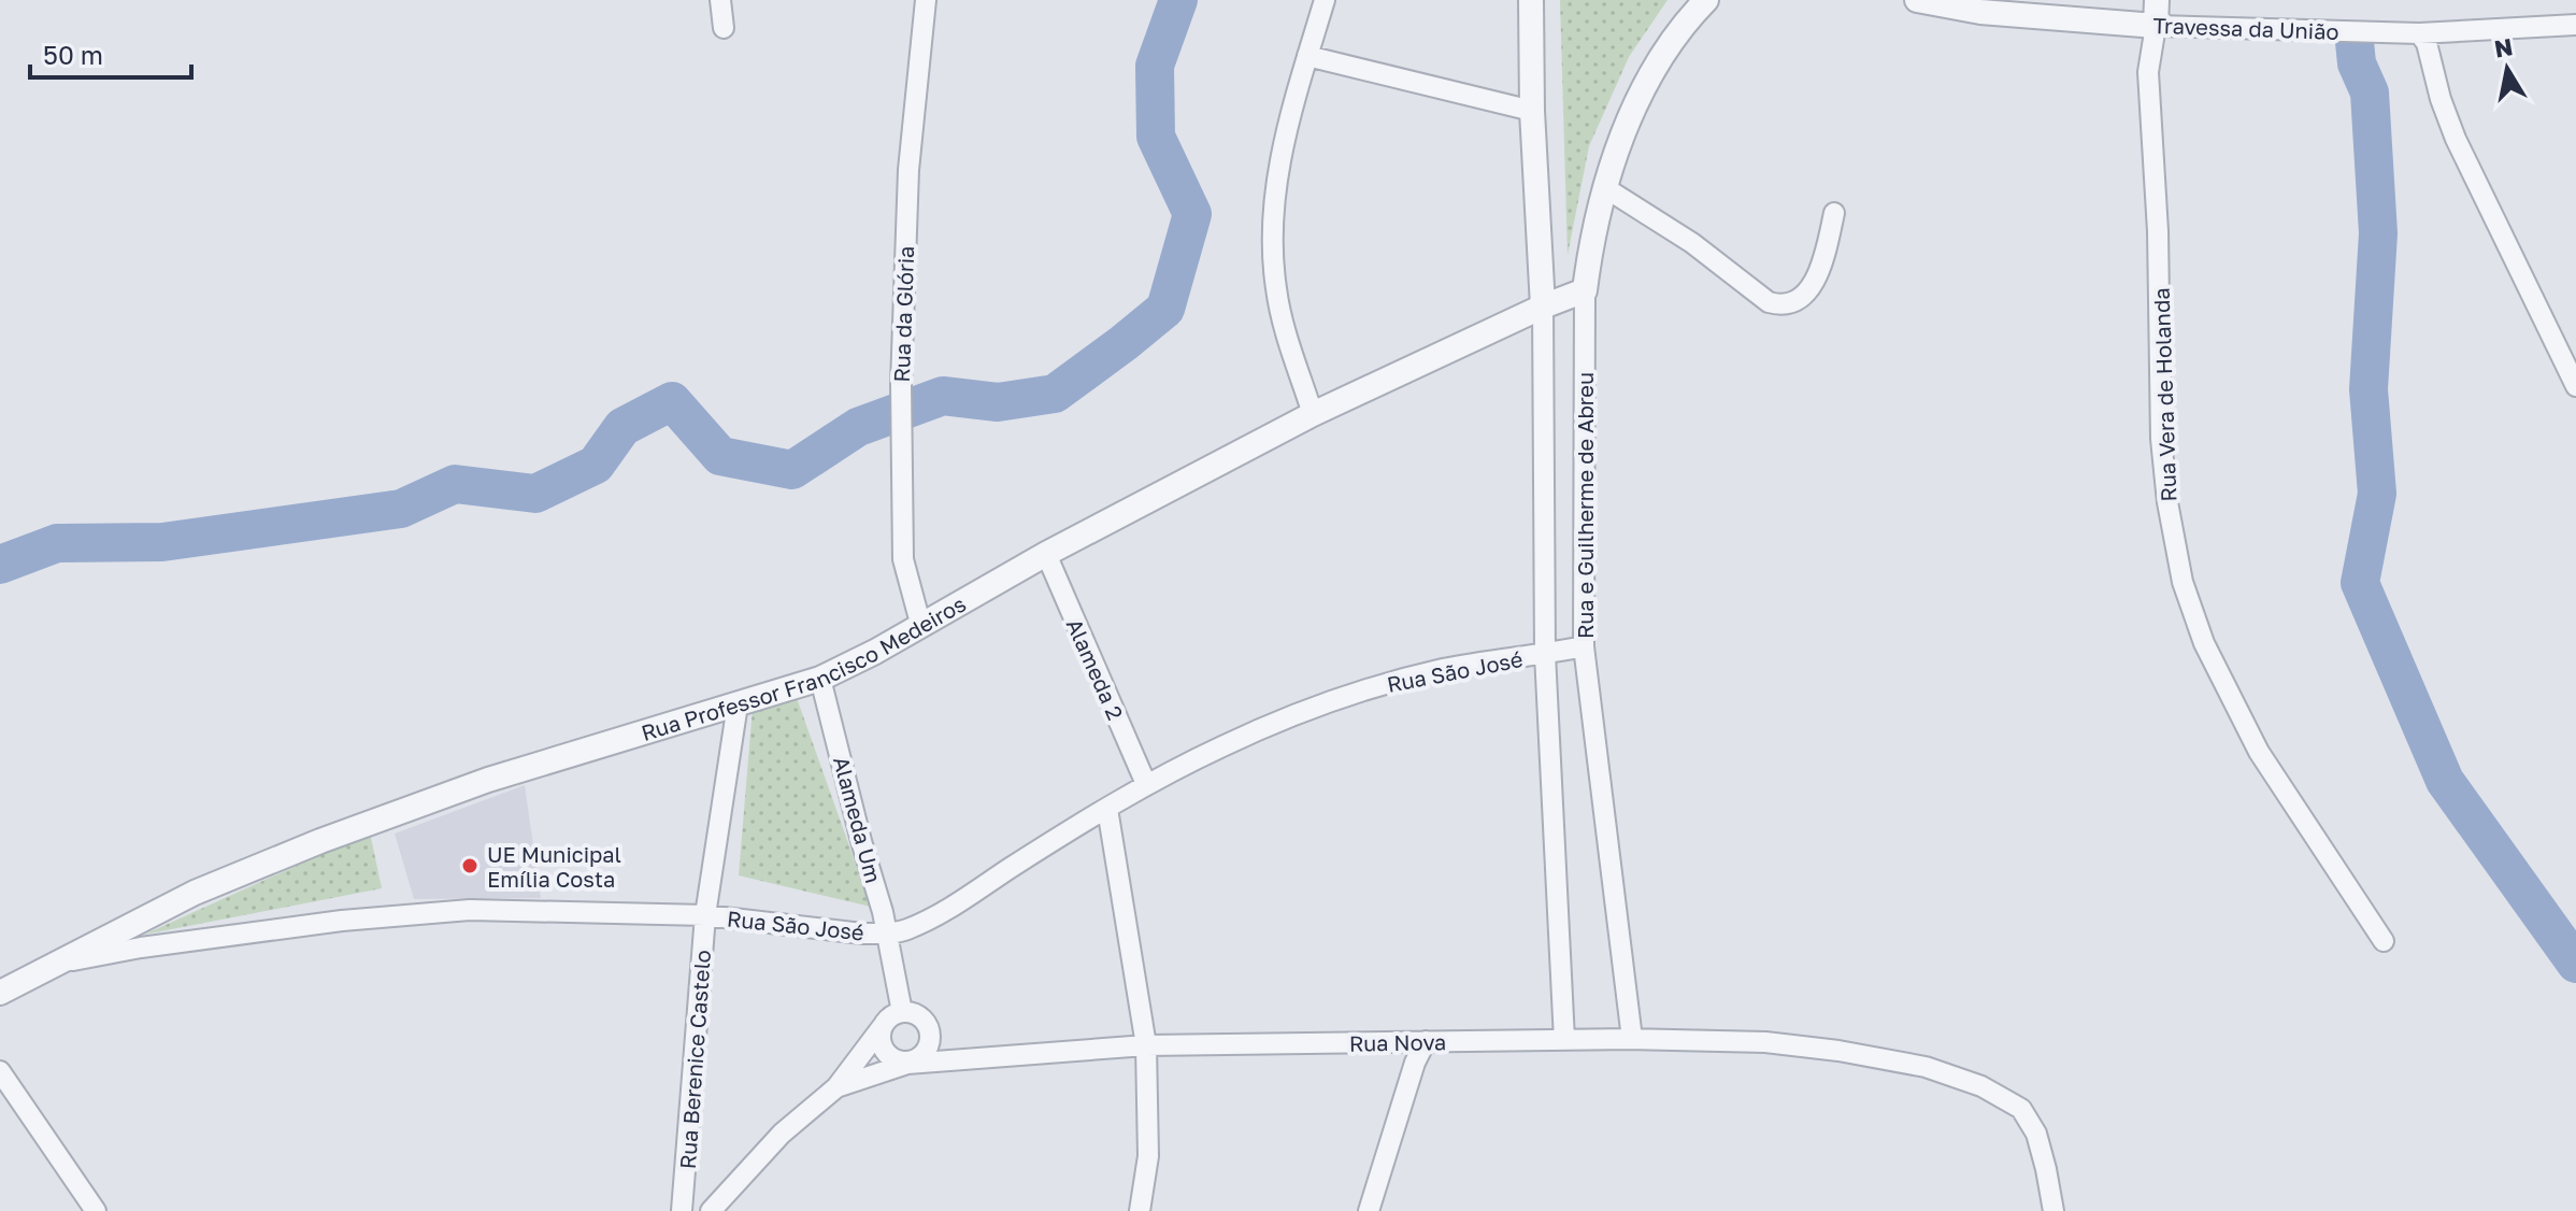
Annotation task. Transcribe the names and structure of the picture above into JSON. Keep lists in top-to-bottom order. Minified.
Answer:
{"streets":{"street":["Travessa da União","Rua da Glória","Rua Vera de Holanda","Rua e Guilherme de Abreu","Rua Professor Francisco Medeiros","Alameda 2","Rua São José","Alameda Um","Rua Nova","Rua Berenice Castelo"]},"crossings":[["Travessa da União","Rua Vera de Holanda"],["Rua da Glória","Rua Professor Francisco Medeiros"],["Rua e Guilherme de Abreu","Rua Professor Francisco Medeiros"],["Rua e Guilherme de Abreu","Rua São José"],["Rua e Guilherme de Abreu","Rua Nova"],["Rua Professor Francisco Medeiros","Alameda 2"],["Rua Professor Francisco Medeiros","Rua São José"],["Rua Professor Francisco Medeiros","Alameda Um"],["Rua Professor Francisco Medeiros","Rua Berenice Castelo"],["Alameda 2","Rua São José"],["Rua São José","Alameda Um"],["Rua São José","Rua Berenice Castelo"],["Alameda Um","Rua Nova"]],"places":["UE Municipal Emília Costa"],"scale_bar":"50 m","north":"top"}
